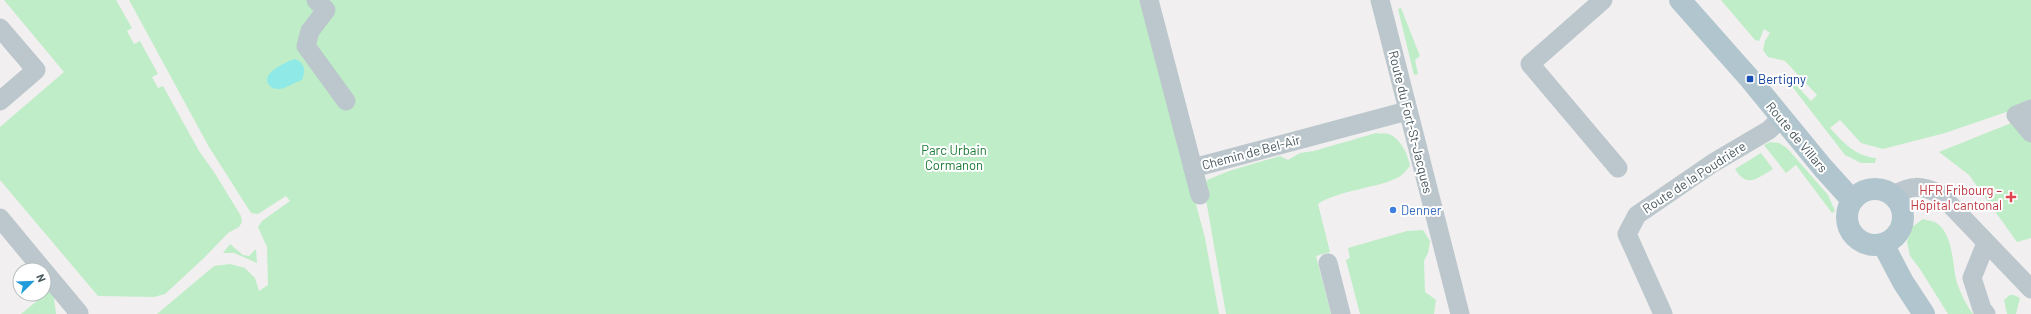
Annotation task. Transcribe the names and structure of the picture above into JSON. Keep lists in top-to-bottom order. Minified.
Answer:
{"streets":{"main road":["Route de Villars"],"street":["Route du Fort-St-Jacques","Chemin de Bel-Air","Route de la Poudrière"]},"crossings":[["Route du Fort-St-Jacques","Chemin de Bel-Air"],["Route de Villars","Route de la Poudrière"]],"parks":["Parc Urbain Cormanon"],"places":{"transit":["Bertigny"],"health":["HFR Fribourg – Hôpital cantonal"],"other":["Denner"]},"north":"top right"}
